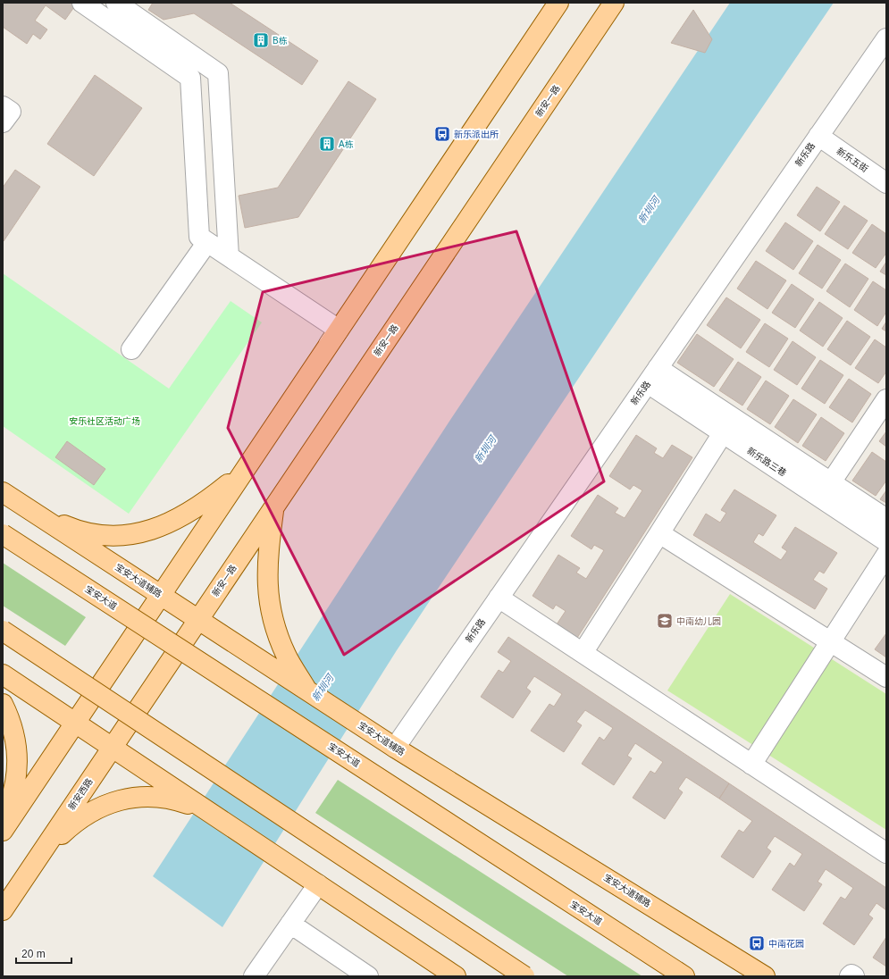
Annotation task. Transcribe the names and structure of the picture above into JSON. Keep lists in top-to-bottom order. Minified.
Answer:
{"streets":{"main road":["新安一路","宝安大道辅路","宝安大道","新安西路"],"street":["新乐路","新乐五街","新乐路三巷"]},"crossings":[["新安一路","宝安大道辅路"],["新安一路","新安西路"],["新乐路","新乐五街"],["新乐路","新乐路三巷"],["新乐路","宝安大道辅路"]],"water":["新圳河"],"parks":["安乐社区活动广场"],"places":{"building":["B栋","A栋"],"bus stop":["新乐派出所","中南花园"],"school or university":["中南幼儿园"]},"scale_bar":"20 m"}
